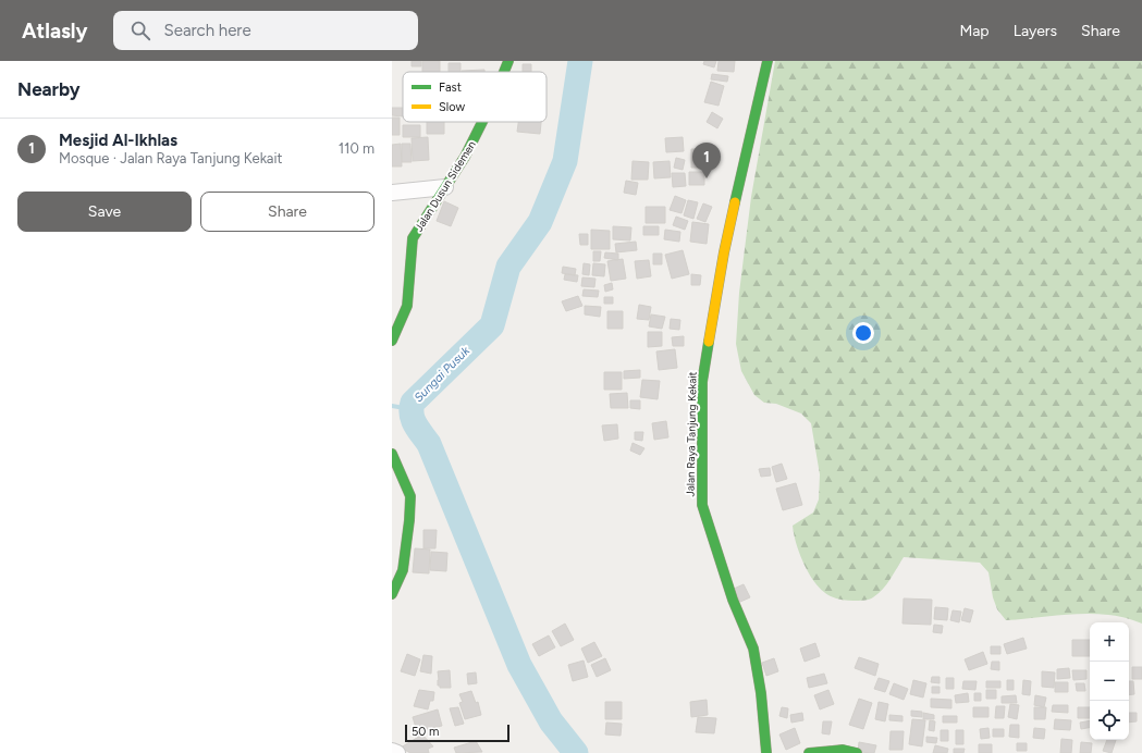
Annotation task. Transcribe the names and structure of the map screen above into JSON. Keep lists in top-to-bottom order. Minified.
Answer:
{"streets":{"main road":["Jalan Dusun Sidemen","Jalan Raya Tanjung Kekait"]},"water":["Sungai Pusuk"],"legend":["Fast","Slow"],"scale_bar":"50 m","page":{"header":"Atlasly","search":"Search here","nav":["Map","Layers","Share"],"heading":"Nearby","list":[{"mark":"1","name":"Mesjid Al-Ikhlas","note":"Mosque · Jalan Raya Tanjung Kekait","value":"110 m"}],"pins":"1","buttons":["Save","Share"],"map_buttons":["+","−"],"scale":"50 m"}}
